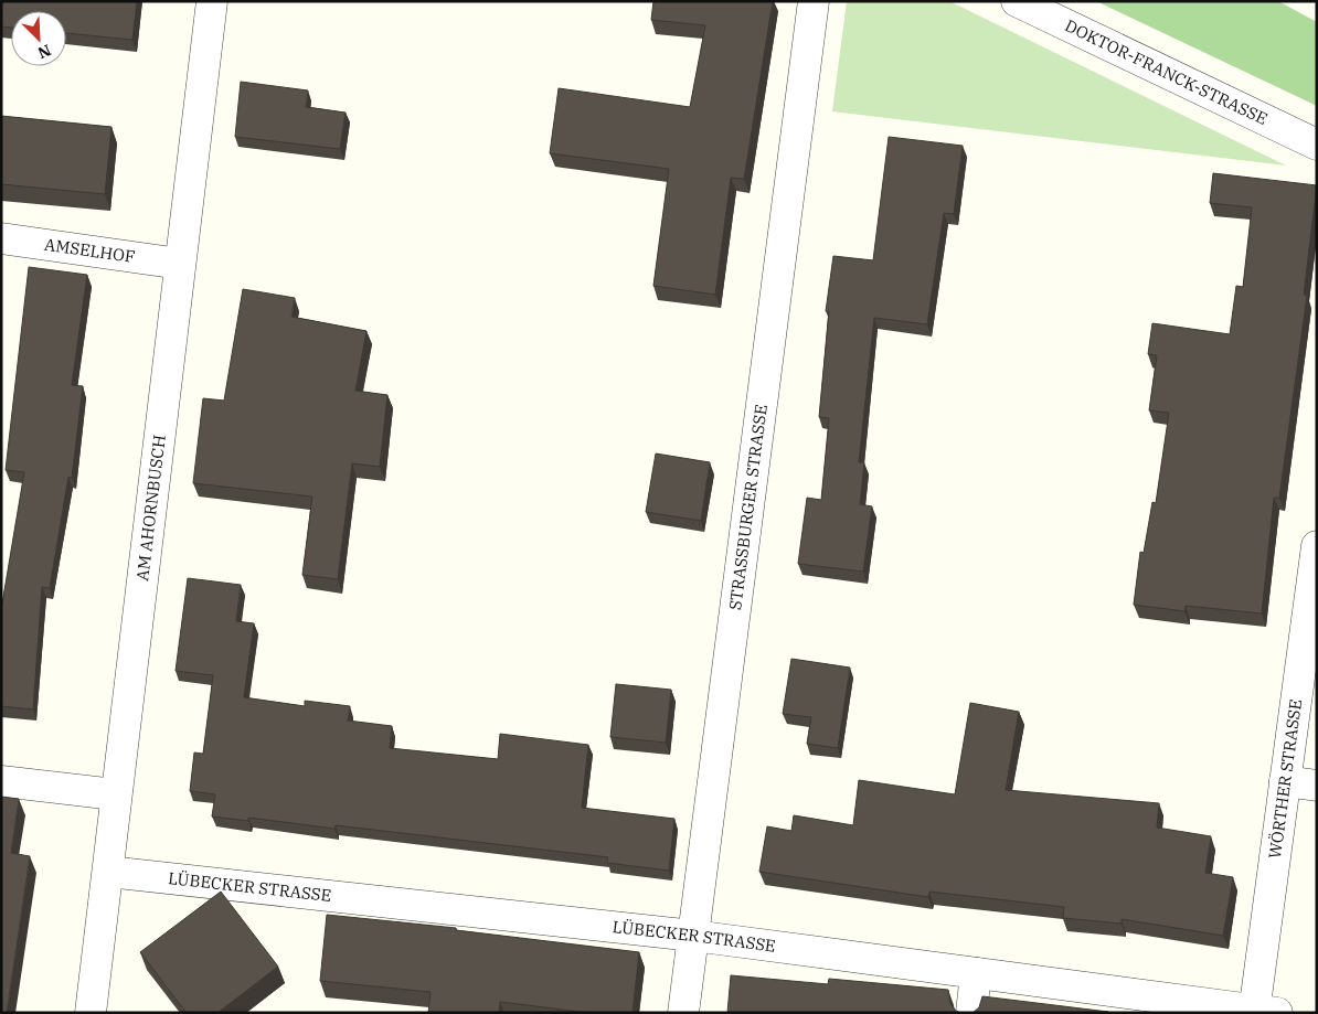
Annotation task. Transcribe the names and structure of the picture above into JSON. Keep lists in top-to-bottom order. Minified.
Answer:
{"streets":{"street":["DOKTOR-FRANCK-STRASSE","AMSELHOF","AM AHORNBUSCH","STRASSBURGER STRASSE","WÖRTHER STRASSE","LÜBECKER STRASSE"]},"crossings":[["AMSELHOF","AM AHORNBUSCH"],["AM AHORNBUSCH","LÜBECKER STRASSE"],["STRASSBURGER STRASSE","LÜBECKER STRASSE"],["WÖRTHER STRASSE","LÜBECKER STRASSE"]],"north":"bottom right"}
